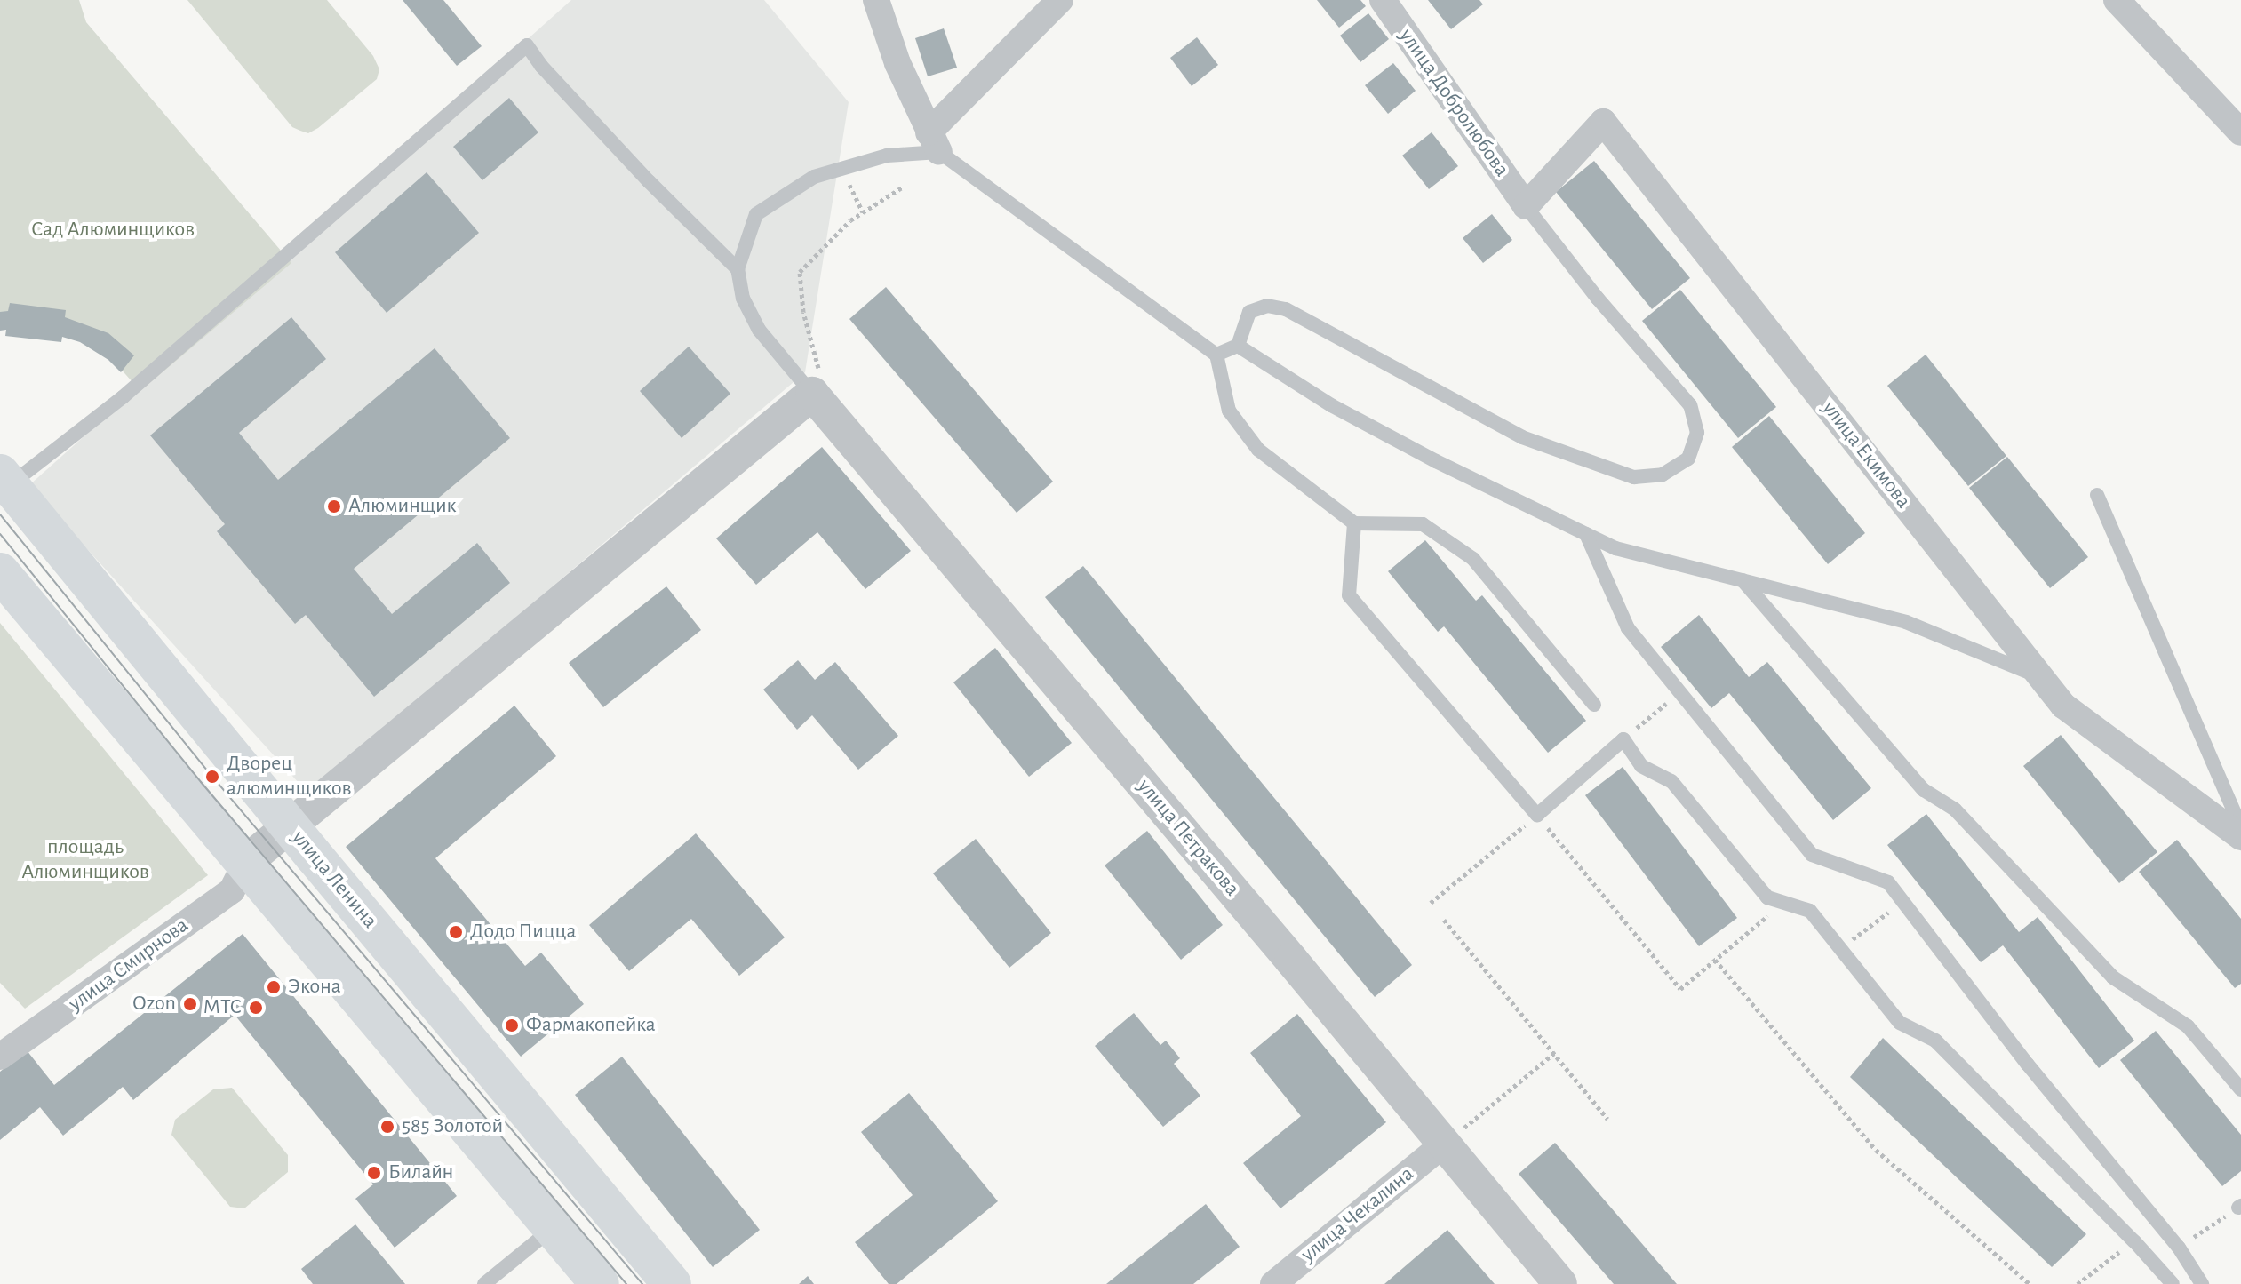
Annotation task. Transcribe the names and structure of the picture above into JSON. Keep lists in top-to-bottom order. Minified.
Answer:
{"streets":{"main road":["улица Ленина"],"street":["улица Добролюбова","улица Екимова","улица Петракова","улица Смирнова","улица Чекалина"]},"crossings":[["улица Добролюбова","улица Екимова"],["улица Петракова","улица Чекалина"]],"parks":["Сад Алюминщиков","площадь Алюминщиков"],"places":["Алюминщик","Дворец алюминщиков","Додо Пицца","Экона","Ozon","МТС","Фармакопейка","585 Золотой","Билайн"]}
